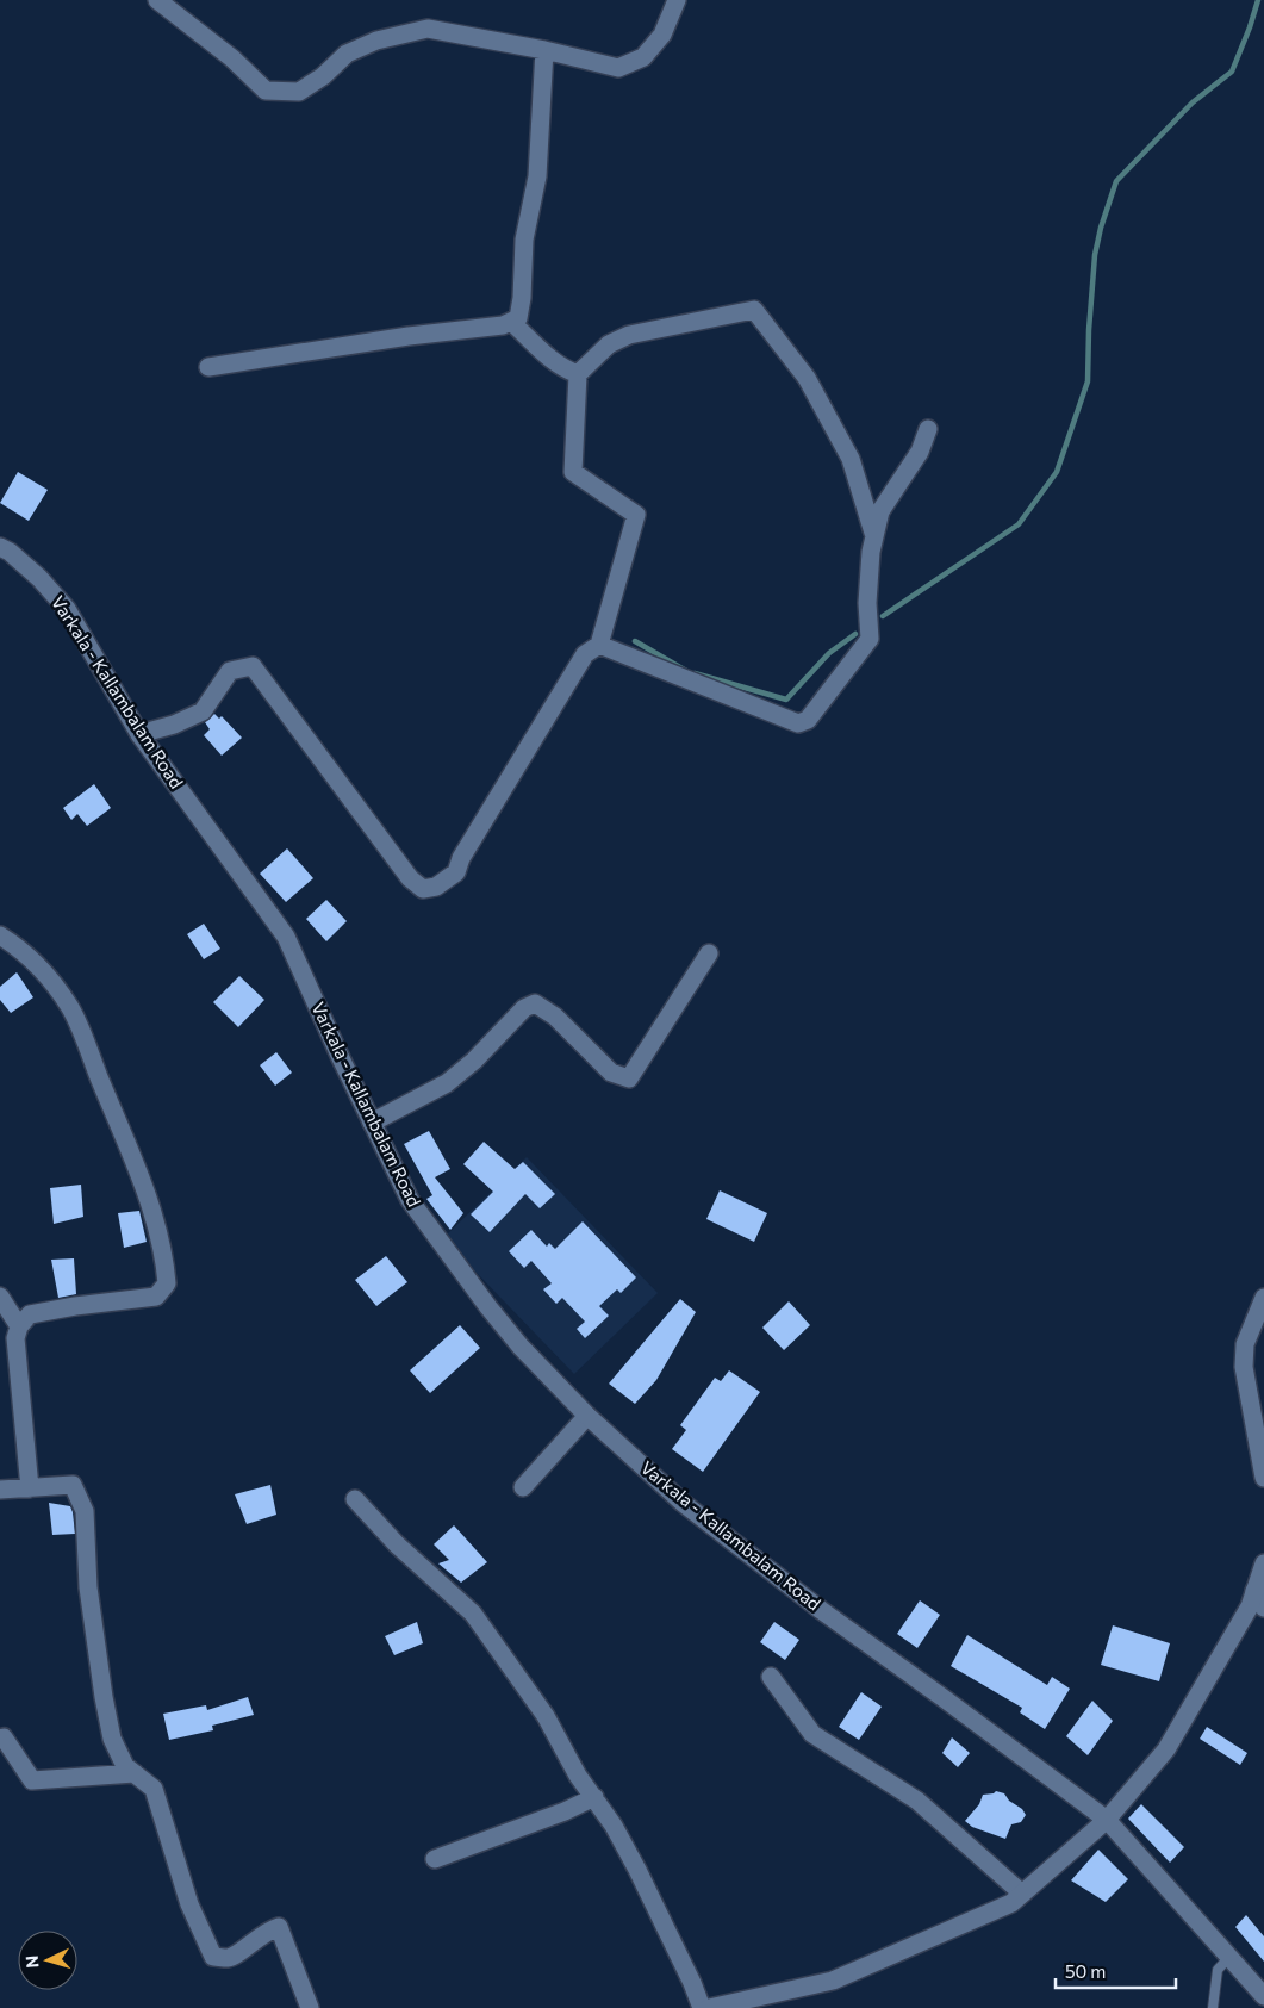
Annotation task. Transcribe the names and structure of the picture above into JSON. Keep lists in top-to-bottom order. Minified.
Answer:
{"streets":{"street":["Varkala - Kallambalam Road"]},"scale_bar":"50 m","north":"left"}
